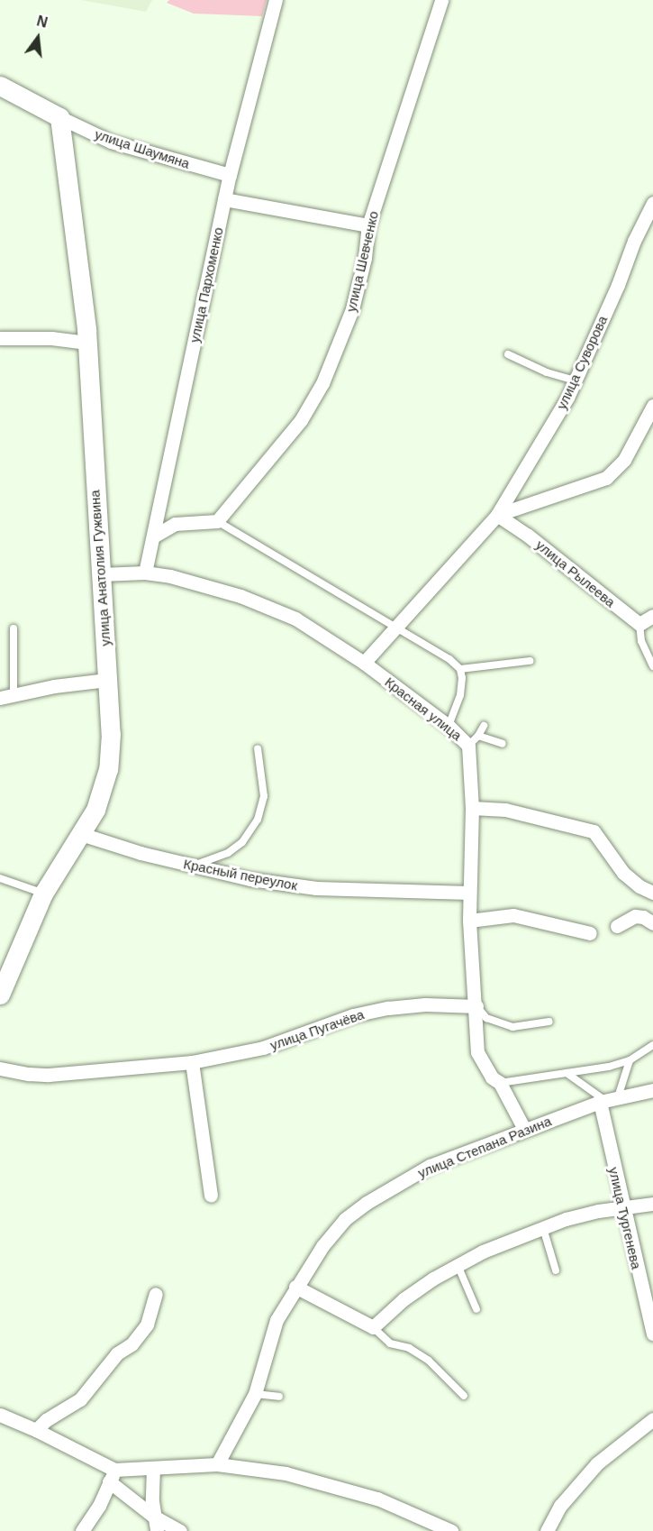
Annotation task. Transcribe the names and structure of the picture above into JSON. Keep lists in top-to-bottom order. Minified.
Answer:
{"streets":{"street":["улица Шаумяна","улица Шевченко","улица Пархоменко","улица Суворова","улица Анатолия Гужвина","улица Рылеева","Красная улица","Красный переулок","улица Пугачёва","улица Степана Разина","улица Тургенева"]},"crossings":[["улица Шаумяна","улица Пархоменко"],["улица Шаумяна","улица Анатолия Гужвина"],["улица Пархоменко","Красная улица"],["улица Суворова","улица Рылеева"],["улица Суворова","Красная улица"],["улица Анатолия Гужвина","Красная улица"],["улица Анатолия Гужвина","Красный переулок"],["Красная улица","Красный переулок"],["Красная улица","улица Пугачёва"],["Красная улица","улица Степана Разина"],["улица Степана Разина","улица Тургенева"]],"north":"top"}
